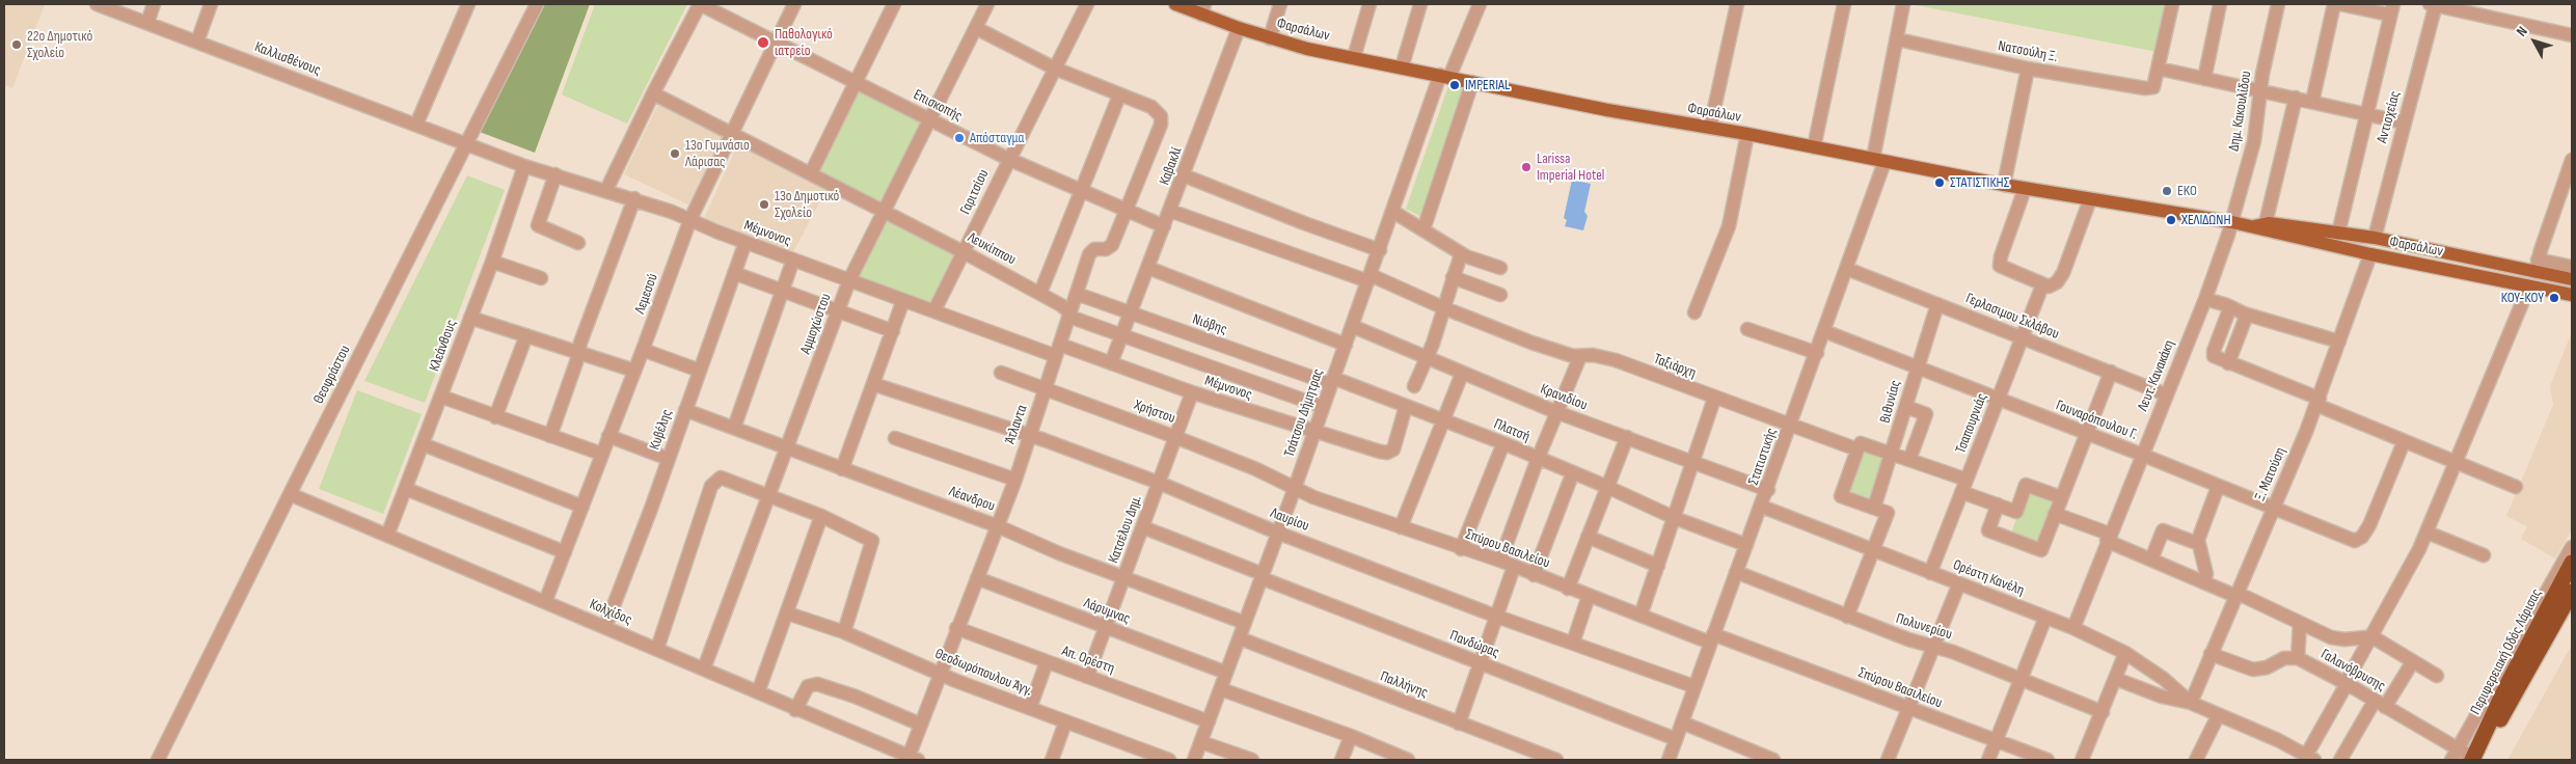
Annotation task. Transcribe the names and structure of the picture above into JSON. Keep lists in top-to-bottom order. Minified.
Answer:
{"streets":{"highway":["Περιφερειακή Οδός Λάρισας"],"main road":["Φαρσάλων"],"street":["Νατσούλη Ξ.","Καλλισθένους","Επισκοπής","Δημ. Κακουλίδου","Αντιοχείας","Καβακλί","Γαριτσίου","Μέμνονος","Λευκίππου","Λεμεσού","Γερλασιμου Σκλάβου","Αμμοχώστου","Νιόβης","Κλεάνθους","Ταξιάρχη","Θεοφράστου","Λευτ. Κανακάκη","Κρανιδίου","Βιθυνίας","Χρήστου","Τσάτσου Δήμητρας","Γουναρόπουλου Γ.","Τσαπουρνιάς","Άτλαντα","Κυβέλης","Πλατσή","Στατιστικής","Ξ. Ματούση","Λέανδρου","Λαυρίου","Κατσέλου Δημ.","Σπύρου Βασιλείου","Ορέστη Κανέλη","Λάρυμνας","Κολχίδος","Πολυνερίου","Πανδώρας","Απ. Ορέστη","Γαλανόβρυσης","Θεοδωρόπουλου Άγγ.","Παλλήνης"]},"crossings":[["Φαρσάλων","Δημ. Κακουλίδου"],["Φαρσάλων","Αντιοχείας"],["Φαρσάλων","Καβακλί"],["Φαρσάλων","Λευτ. Κανακάκη"],["Φαρσάλων","Τσάτσου Δήμητρας"],["Φαρσάλων","Στατιστικής"],["Φαρσάλων","Ξ. Ματούση"],["Νατσούλη Ξ.","Στατιστικής"],["Καλλισθένους","Μέμνονος"],["Καλλισθένους","Θεοφράστου"],["Επισκοπής","Καβακλί"],["Επισκοπής","Γαριτσίου"],["Επισκοπής","Λεμεσού"],["Επισκοπής","Αμμοχώστου"],["Επισκοπής","Άτλαντα"],["Δημ. Κακουλίδου","Λευτ. Κανακάκη"],["Καβακλί","Μέμνονος"],["Καβακλί","Λευκίππου"],["Καβακλί","Νιόβης"],["Καβακλί","Ταξιάρχη"],["Γαριτσίου","Μέμνονος"],["Γαριτσίου","Λευκίππου"],["Μέμνονος","Λεμεσού"],["Μέμνονος","Αμμοχώστου"],["Μέμνονος","Κλεάνθους"],["Μέμνονος","Θεοφράστου"],["Μέμνονος","Τσάτσου Δήμητρας"],["Μέμνονος","Άτλαντα"],["Μέμνονος","Κυβέλης"],["Μέμνονος","Πλατσή"],["Μέμνονος","Κατσέλου Δημ."],["Λευκίππου","Λεμεσού"],["Λευκίππου","Αμμοχώστου"],["Λευκίππου","Τσάτσου Δήμητρας"],["Λευκίππου","Άτλαντα"],["Λεμεσού","Κολχίδος"],["Γερλασιμου Σκλάβου","Λευτ. Κανακάκη"],["Γερλασιμου Σκλάβου","Βιθυνίας"],["Γερλασιμου Σκλάβου","Τσαπουρνιάς"],["Γερλασιμου Σκλάβου","Στατιστικής"],["Αμμοχώστου","Λέανδρου"],["Αμμοχώστου","Κολχίδος"],["Νιόβης","Τσάτσου Δήμητρας"],["Νιόβης","Άτλαντα"],["Νιόβης","Πλατσή"],["Κλεάνθους","Κολχίδος"],["Ταξιάρχη","Βιθυνίας"],["Ταξιάρχη","Τσάτσου Δήμητρας"],["Ταξιάρχη","Τσαπουρνιάς"],["Ταξιάρχη","Στατιστικής"],["Θεοφράστου","Κολχίδος"],["Λευτ. Κανακάκη","Γουναρόπουλου Γ."],["Λευτ. Κανακάκη","Ορέστη Κανέλη"],["Κρανιδίου","Τσάτσου Δήμητρας"],["Κρανιδίου","Στατιστικής"],["Βιθυνίας","Γουναρόπουλου Γ."],["Χρήστου","Τσάτσου Δήμητρας"],["Χρήστου","Άτλαντα"],["Χρήστου","Κατσέλου Δημ."],["Χρήστου","Σπύρου Βασιλείου"],["Τσάτσου Δήμητρας","Πλατσή"],["Τσάτσου Δήμητρας","Λέανδρου"],["Τσάτσου Δήμητρας","Λαυρίου"],["Τσάτσου Δήμητρας","Σπύρου Βασιλείου"],["Τσάτσου Δήμητρας","Λάρυμνας"],["Τσάτσου Δήμητρας","Πανδώρας"],["Τσάτσου Δήμητρας","Απ. Ορέστη"],["Τσάτσου Δήμητρας","Παλλήνης"],["Γουναρόπουλου Γ.","Τσαπουρνιάς"],["Γουναρόπουλου Γ.","Στατιστικής"],["Γουναρόπουλου Γ.","Ξ. Ματούση"],["Τσαπουρνιάς","Ορέστη Κανέλη"],["Άτλαντα","Λέανδρου"],["Άτλαντα","Λαυρίου"],["Άτλαντα","Λάρυμνας"],["Άτλαντα","Κολχίδος"],["Άτλαντα","Απ. Ορέστη"],["Άτλαντα","Θεοδωρόπουλου Άγγ."],["Κυβέλης","Λέανδρου"],["Κυβέλης","Κολχίδος"],["Πλατσή","Στατιστικής"],["Στατιστικής","Λαυρίου"],["Στατιστικής","Σπύρου Βασιλείου"],["Στατιστικής","Ορέστη Κανέλη"],["Στατιστικής","Πολυνερίου"],["Στατιστικής","Πανδώρας"],["Ξ. Ματούση","Ορέστη Κανέλη"],["Ξ. Ματούση","Γαλανόβρυσης"],["Λέανδρου","Κατσέλου Δημ."],["Λαυρίου","Κατσέλου Δημ."],["Κατσέλου Δημ.","Λάρυμνας"],["Κατσέλου Δημ.","Πανδώρας"],["Κατσέλου Δημ.","Απ. Ορέστη"],["Περιφερειακή Οδός Λάρισας","Γαλανόβρυσης"]],"places":["Παθολογικό ιατρείο","22ο Δημοτικό Σχολείο","IMPERIAL","Απόσταγμα","13ο Γυμνάσιο Λάρισας","Larissa Imperial Hotel","ΣΤΑΤΙΣΤΙΚΗΣ","EKO","13ο Δημοτικό Σχολείο","ΧΕΛΙΔΩΝΗ","ΚΟΥ-ΚΟΥ"],"north":"top left"}
